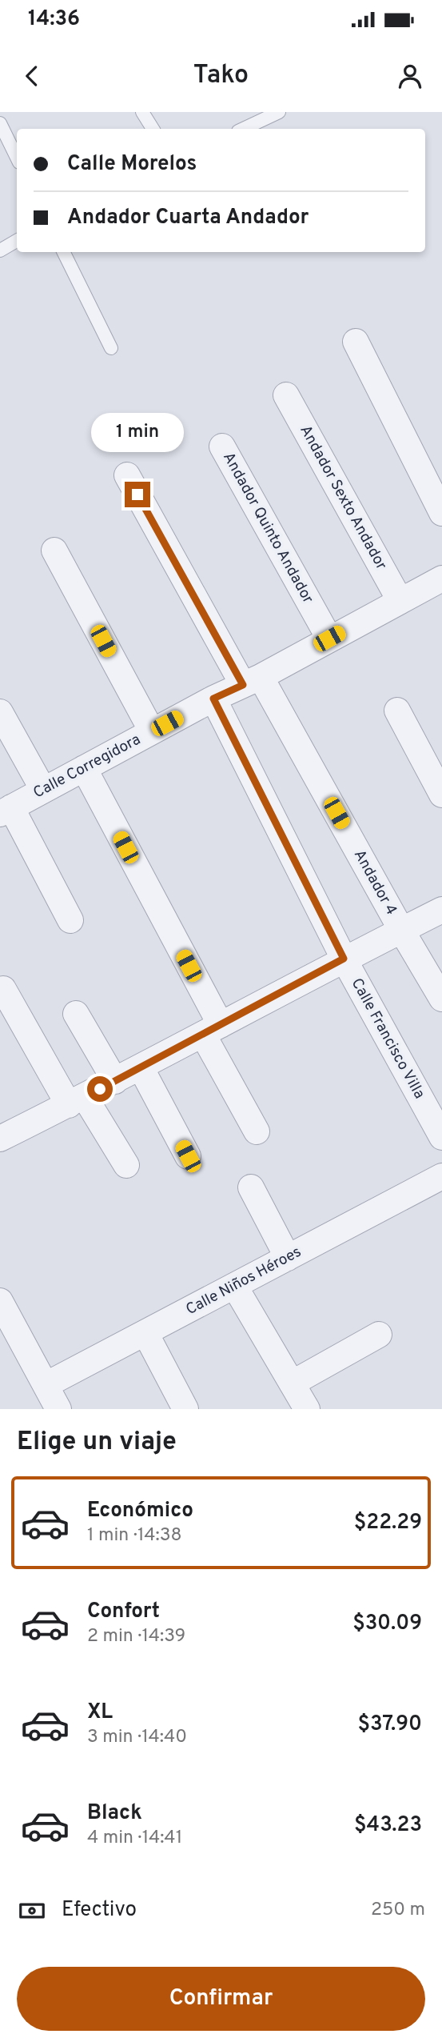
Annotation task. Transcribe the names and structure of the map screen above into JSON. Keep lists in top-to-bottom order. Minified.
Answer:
{"streets":{"street":["Andador Sexto Andador","Andador Quinto Andador","Calle Corregidora","Andador 4","Calle Francisco Villa","Calle Niños Héroes"]},"crossings":[["Andador Sexto Andador","Calle Corregidora"],["Andador Quinto Andador","Calle Corregidora"],["Calle Corregidora","Andador 4"],["Calle Corregidora","Calle Francisco Villa"]],"page":{"status":"14:36","header":"Tako","banner":["Calle Morelos","Andador Cuarta Andador"],"bubble":"1 min","heading":"Elige un viaje","list":[{"name":"Económico","note":"1 min · 14:38","value":"$22.29"},{"name":"Confort","note":"2 min · 14:39","value":"$30.09"},{"name":"XL","note":"3 min · 14:40","value":"$37.90"},{"name":"Black","note":"4 min · 14:41","value":"$43.23"}],"pay":["Efectivo","250 m"],"buttons":"Confirmar"}}
